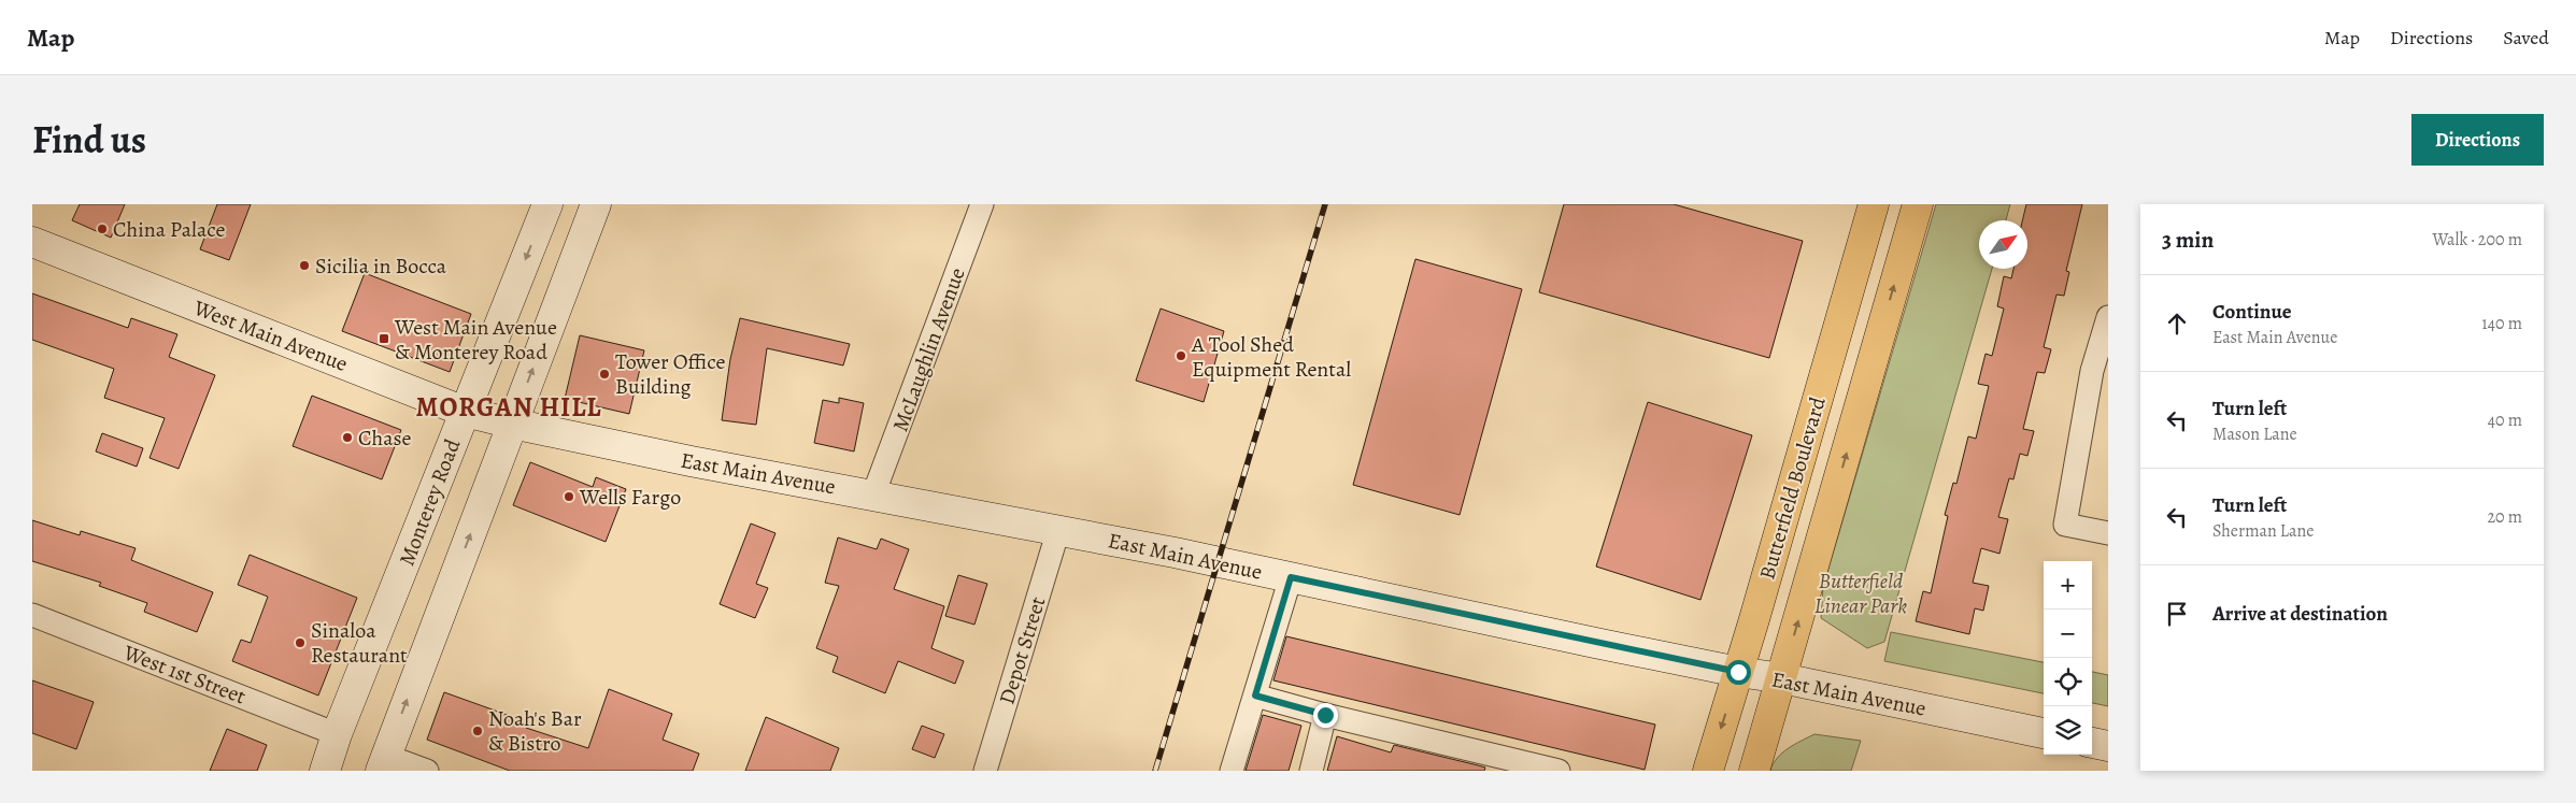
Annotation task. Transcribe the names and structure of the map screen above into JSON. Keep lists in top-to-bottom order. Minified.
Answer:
{"streets":{"main road":["West Main Avenue","East Main Avenue","Butterfield Boulevard","Monterey Road"],"street":["McLaughlin Avenue","Depot Street","West 1st Street"]},"crossings":[["West Main Avenue","East Main Avenue"],["West Main Avenue","Monterey Road"],["McLaughlin Avenue","East Main Avenue"],["East Main Avenue","Butterfield Boulevard"],["East Main Avenue","Depot Street"],["Monterey Road","West 1st Street"]],"districts":["MORGAN HILL"],"parks":["Butterfield Linear Park"],"places":{"other":["China Palace","Sicilia in Bocca","A Tool Shed Equipment Rental","Tower Office Building","Chase","Wells Fargo","Sinaloa Restaurant","Noah's Bar & Bistro"],"transit":["West Main Avenue & Monterey Road"]},"north":"top right","page":{"header":"Map","nav":["Map","Directions","Saved"],"title":"Find us","buttons":"Directions","heading":["3 min","Walk · 200 m"],"list":[["Continue","East Main Avenue","140 m"],["Turn left","Mason Lane","40 m"],["Turn left","Sherman Lane","20 m"],"Arrive at destination"],"map_buttons":["+","−"]}}
